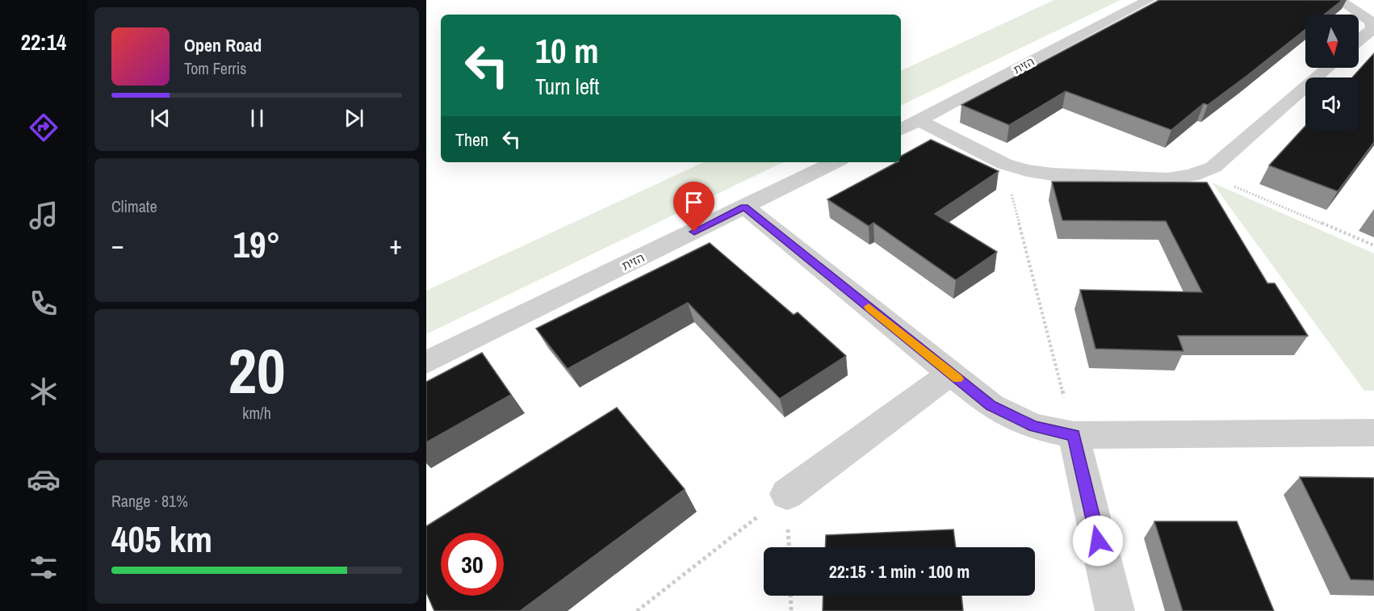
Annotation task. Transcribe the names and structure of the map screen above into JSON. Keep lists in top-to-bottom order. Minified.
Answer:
{"streets":{"street":["הזית"]},"north":"bottom","page":{"tabs":"22:14","turn":["10 m","Turn left"],"song":["Open Road","Tom Ferris"],"then":"Then","tile":["Climate",["20","km/h"],["Range · 81%","405 km"]],"heat":["−","19°","+"],"limit":"30","trip":"22:15 · 1 min · 100 m"}}
